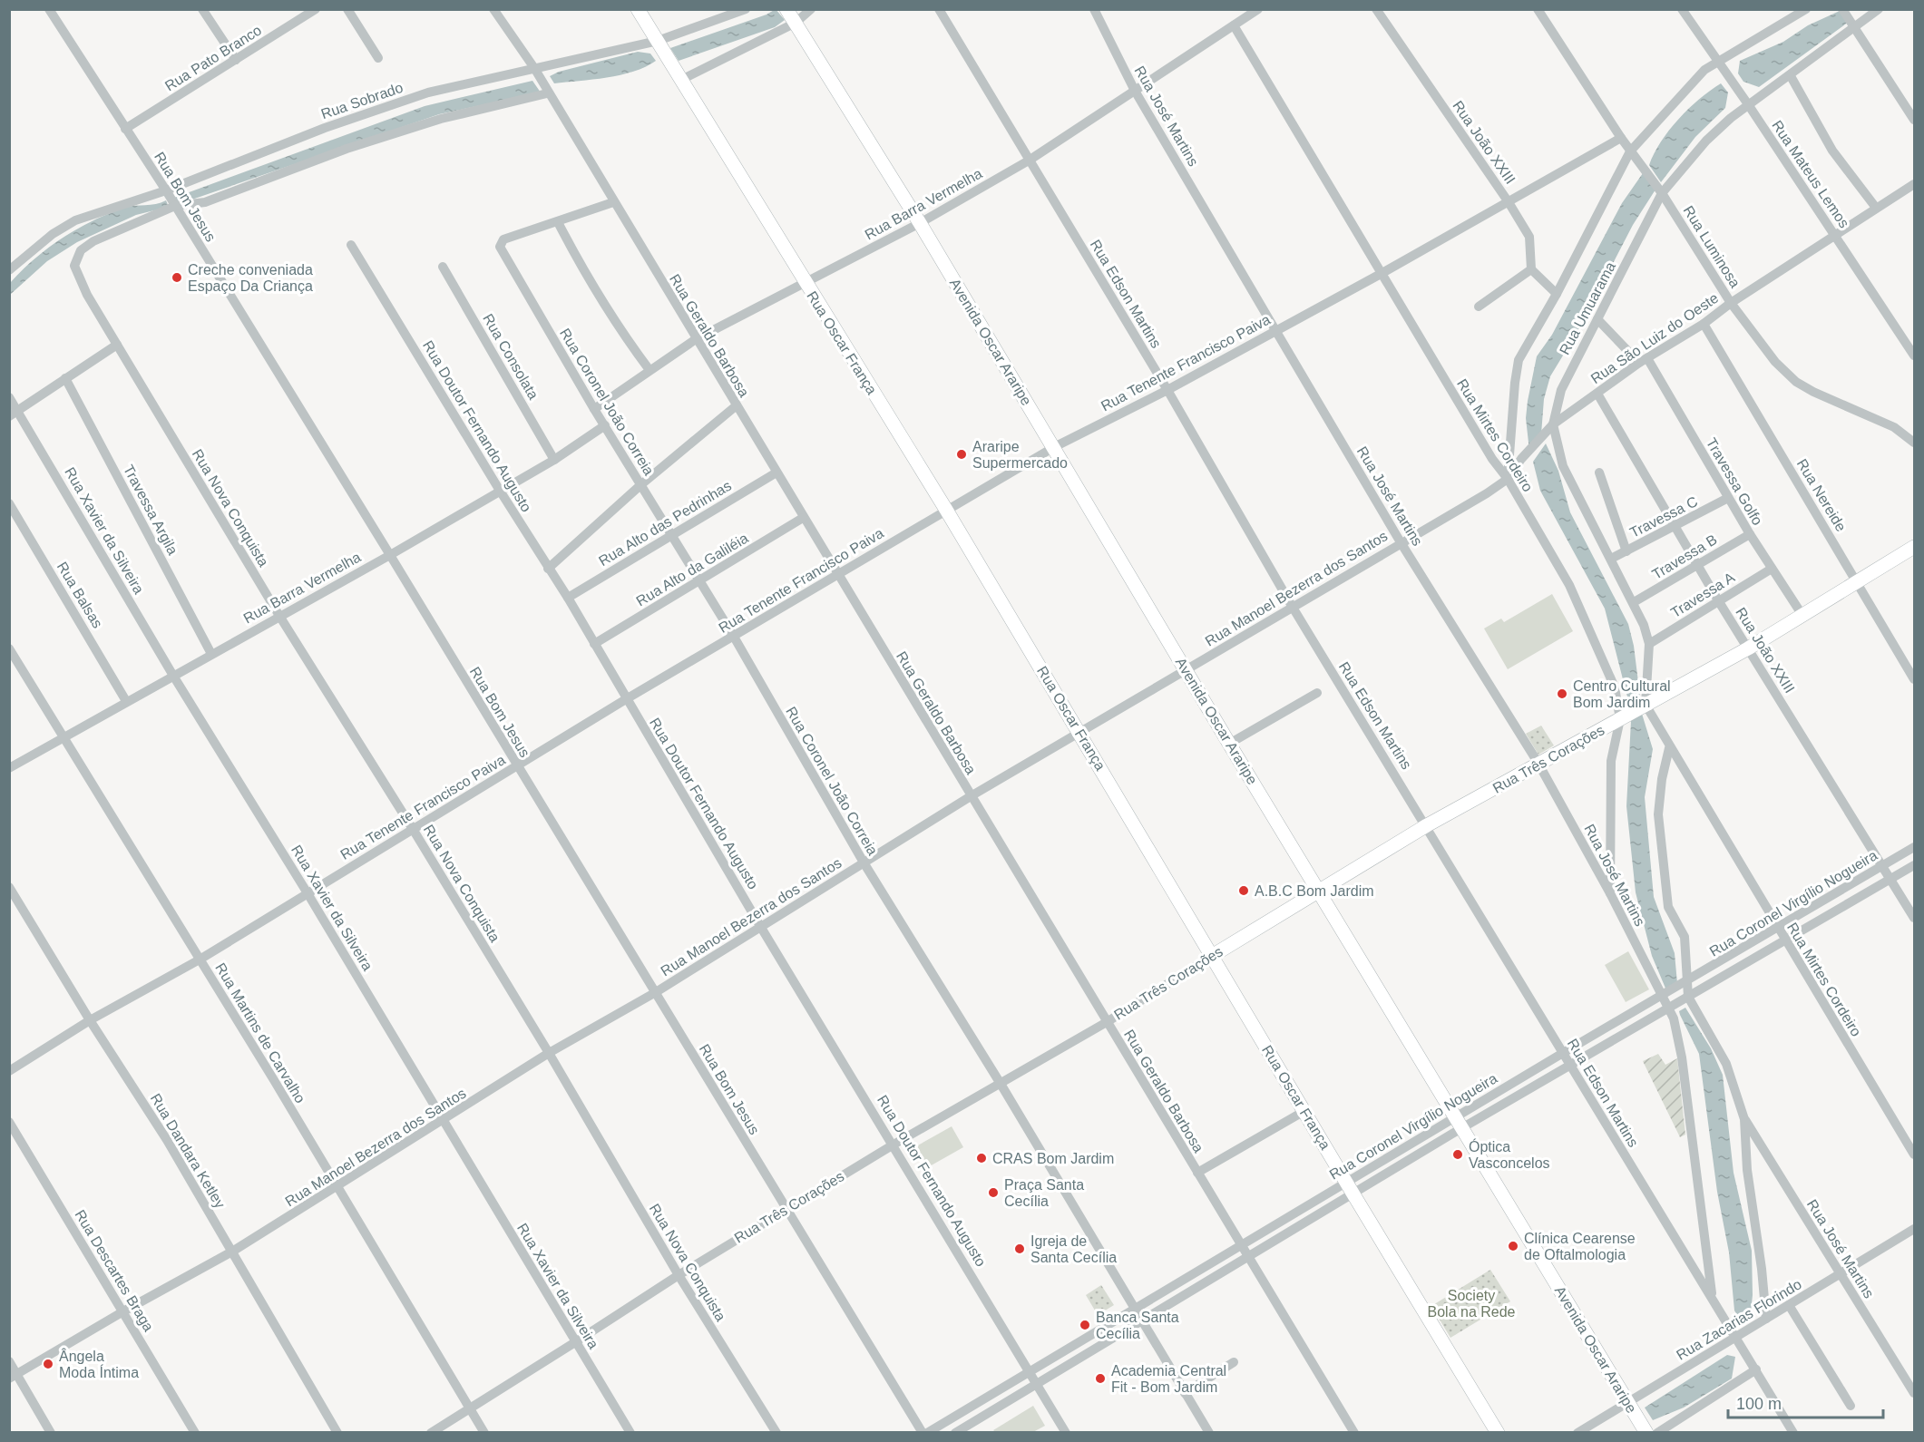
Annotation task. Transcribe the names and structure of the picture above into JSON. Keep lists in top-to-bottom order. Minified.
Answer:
{"streets":{"street":["Rua Pato Branco","Rua Sobrado","Rua José Martins","Rua João XXIII","Rua Mateus Lemos","Rua Bom Jesus","Rua Barra Vermelha","Rua Luminosa","Rua Edson Martins","Rua Umuarama","Rua Geraldo Barbosa","Rua São Luiz do Oeste","Avenida Oscar Araripe","Rua Oscar França","Rua Consolata","Rua Tenente Francisco Paiva","Rua Coronel João Correia","Rua Doutor Fernando Augusto","Rua Mirtes Cordeiro","Travessa Golfo","Rua Nereide","Rua Nova Conquista","Travessa Argila","Travessa C","Rua Alto das Pedrinhas","Rua Xavier da Silveira","Travessa B","Rua Alto da Galiléia","Rua Manoel Bezerra dos Santos","Rua Balsas","Travessa A","Rua Três Corações","Rua Coronel Virgílio Nogueira","Rua Martins de Carvalho","Rua Dandara Ketley","Rua Descartes Braga","Rua Zacarias Florindo"]},"crossings":[["Rua Pato Branco","Rua Bom Jesus"],["Rua Sobrado","Rua Bom Jesus"],["Rua Sobrado","Rua Geraldo Barbosa"],["Rua Sobrado","Rua Oscar França"],["Rua José Martins","Rua Barra Vermelha"],["Rua José Martins","Rua Edson Martins"],["Rua José Martins","Rua Tenente Francisco Paiva"],["Rua José Martins","Rua Mirtes Cordeiro"],["Rua José Martins","Rua Manoel Bezerra dos Santos"],["Rua José Martins","Rua Três Corações"],["Rua José Martins","Rua Coronel Virgílio Nogueira"],["Rua José Martins","Rua Zacarias Florindo"],["Rua João XXIII","Rua São Luiz do Oeste"],["Rua João XXIII","Rua Tenente Francisco Paiva"],["Rua João XXIII","Travessa C"],["Rua João XXIII","Travessa B"],["Rua João XXIII","Travessa A"],["Rua João XXIII","Rua Três Corações"],["Rua João XXIII","Rua Coronel Virgílio Nogueira"],["Rua Mateus Lemos","Rua Umuarama"],["Rua Mateus Lemos","Rua São Luiz do Oeste"],["Rua Bom Jesus","Rua Barra Vermelha"],["Rua Bom Jesus","Rua Tenente Francisco Paiva"],["Rua Bom Jesus","Rua Nova Conquista"],["Rua Bom Jesus","Rua Manoel Bezerra dos Santos"],["Rua Bom Jesus","Rua Três Corações"],["Rua Barra Vermelha","Rua Edson Martins"],["Rua Barra Vermelha","Rua Geraldo Barbosa"],["Rua Barra Vermelha","Avenida Oscar Araripe"],["Rua Barra Vermelha","Rua Oscar França"],["Rua Barra Vermelha","Rua Consolata"],["Rua Barra Vermelha","Rua Coronel João Correia"],["Rua Barra Vermelha","Rua Doutor Fernando Augusto"],["Rua Barra Vermelha","Rua Mirtes Cordeiro"],["Rua Barra Vermelha","Rua Nova Conquista"],["Rua Barra Vermelha","Travessa Argila"],["Rua Barra Vermelha","Rua Xavier da Silveira"],["Rua Barra Vermelha","Rua Balsas"],["Rua Barra Vermelha","Rua Martins de Carvalho"],["Rua Luminosa","Rua Umuarama"],["Rua Luminosa","Rua São Luiz do Oeste"],["Rua Luminosa","Rua Tenente Francisco Paiva"],["Rua Edson Martins","Rua Tenente Francisco Paiva"],["Rua Edson Martins","Rua Manoel Bezerra dos Santos"],["Rua Edson Martins","Rua Três Corações"],["Rua Edson Martins","Rua Coronel Virgílio Nogueira"],["Rua Edson Martins","Rua Zacarias Florindo"],["Rua Umuarama","Rua São Luiz do Oeste"],["Rua Umuarama","Rua Mirtes Cordeiro"],["Rua Umuarama","Travessa Golfo"],["Rua Umuarama","Travessa C"],["Rua Umuarama","Travessa B"],["Rua Umuarama","Travessa A"],["Rua Umuarama","Rua Três Corações"],["Rua Geraldo Barbosa","Rua Tenente Francisco Paiva"],["Rua Geraldo Barbosa","Rua Coronel João Correia"],["Rua Geraldo Barbosa","Rua Nova Conquista"],["Rua Geraldo Barbosa","Rua Alto das Pedrinhas"],["Rua Geraldo Barbosa","Rua Alto da Galiléia"],["Rua Geraldo Barbosa","Rua Manoel Bezerra dos Santos"],["Rua Geraldo Barbosa","Rua Três Corações"],["Rua Geraldo Barbosa","Rua Coronel Virgílio Nogueira"],["Rua São Luiz do Oeste","Rua Mirtes Cordeiro"],["Rua São Luiz do Oeste","Travessa Golfo"],["Rua São Luiz do Oeste","Rua Nereide"],["Rua São Luiz do Oeste","Rua Manoel Bezerra dos Santos"],["Avenida Oscar Araripe","Rua Tenente Francisco Paiva"],["Avenida Oscar Araripe","Rua Manoel Bezerra dos Santos"],["Avenida Oscar Araripe","Rua Três Corações"],["Avenida Oscar Araripe","Rua Coronel Virgílio Nogueira"],["Avenida Oscar Araripe","Rua Zacarias Florindo"],["Rua Oscar França","Rua Tenente Francisco Paiva"],["Rua Oscar França","Rua Manoel Bezerra dos Santos"],["Rua Oscar França","Rua Três Corações"],["Rua Oscar França","Rua Coronel Virgílio Nogueira"],["Rua Tenente Francisco Paiva","Rua Coronel João Correia"],["Rua Tenente Francisco Paiva","Rua Doutor Fernando Augusto"],["Rua Tenente Francisco Paiva","Rua Mirtes Cordeiro"],["Rua Tenente Francisco Paiva","Rua Nova Conquista"],["Rua Tenente Francisco Paiva","Rua Xavier da Silveira"],["Rua Tenente Francisco Paiva","Rua Martins de Carvalho"],["Rua Tenente Francisco Paiva","Rua Dandara Ketley"],["Rua Coronel João Correia","Rua Alto das Pedrinhas"],["Rua Coronel João Correia","Rua Alto da Galiléia"],["Rua Coronel João Correia","Rua Manoel Bezerra dos Santos"],["Rua Coronel João Correia","Rua Três Corações"],["Rua Coronel João Correia","Rua Coronel Virgílio Nogueira"],["Rua Doutor Fernando Augusto","Rua Alto das Pedrinhas"],["Rua Doutor Fernando Augusto","Rua Alto da Galiléia"],["Rua Doutor Fernando Augusto","Rua Manoel Bezerra dos Santos"],["Rua Doutor Fernando Augusto","Rua Três Corações"],["Rua Doutor Fernando Augusto","Rua Coronel Virgílio Nogueira"],["Rua Mirtes Cordeiro","Rua Manoel Bezerra dos Santos"],["Rua Mirtes Cordeiro","Rua Três Corações"],["Rua Mirtes Cordeiro","Rua Coronel Virgílio Nogueira"],["Travessa Golfo","Travessa C"],["Travessa Golfo","Travessa B"],["Travessa Golfo","Travessa A"],["Travessa Golfo","Rua Três Corações"],["Rua Nereide","Rua Três Corações"],["Rua Nova Conquista","Rua Manoel Bezerra dos Santos"],["Rua Nova Conquista","Rua Três Corações"],["Rua Xavier da Silveira","Rua Manoel Bezerra dos Santos"],["Rua Xavier da Silveira","Rua Três Corações"],["Rua Manoel Bezerra dos Santos","Rua Martins de Carvalho"],["Rua Manoel Bezerra dos Santos","Rua Dandara Ketley"],["Rua Manoel Bezerra dos Santos","Rua Descartes Braga"],["Rua Três Corações","Rua Martins de Carvalho"]],"parks":["Society Bola na Rede"],"places":["Creche conveniada Espaço Da Criança","Araripe Supermercado","Centro Cultural Bom Jardim","A.B.C Bom Jardim","Óptica Vasconcelos","CRAS Bom Jardim","Praça Santa Cecília","Clínica Cearense de Oftalmologia","Igreja de Santa Cecília","Banca Santa Cecília","Ângela Moda Íntima","Academia Central Fit - Bom Jardim"],"scale_bar":"100 m"}
